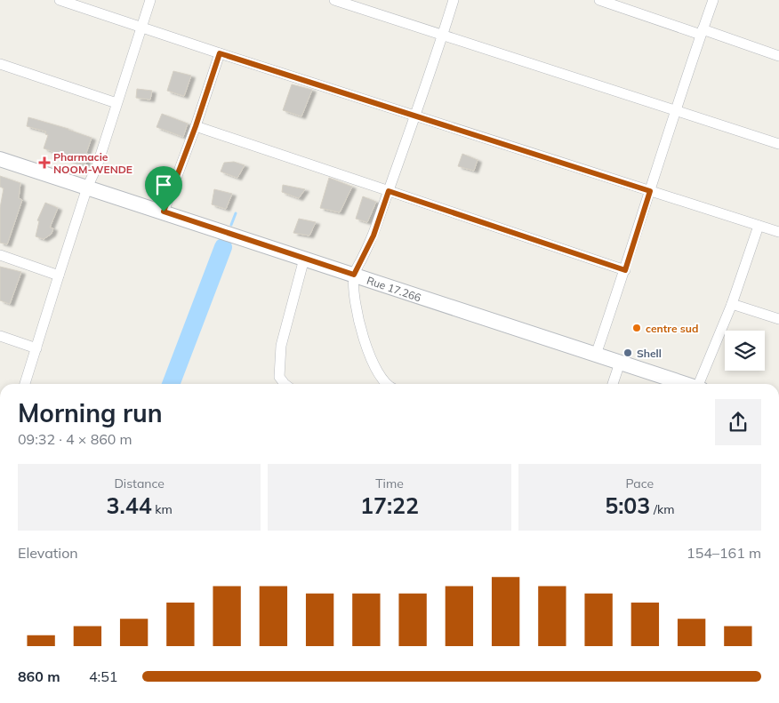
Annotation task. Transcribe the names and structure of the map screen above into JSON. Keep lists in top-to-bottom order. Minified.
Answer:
{"streets":{"main road":["Rue 17.266"]},"places":{"health":["Pharmacie NOOM-WENDE"],"other":["centre sud","Shell"]},"page":{"heading":["Morning run","09:32 · 4 × 860 m"],"stats":[["Distance","3.44 km"],["Time","17:22"],["Pace","5:03 /km"]],"chart":["Elevation","154–161 m"],"list":[{"name":"860 m","note":"4:51"}]}}
